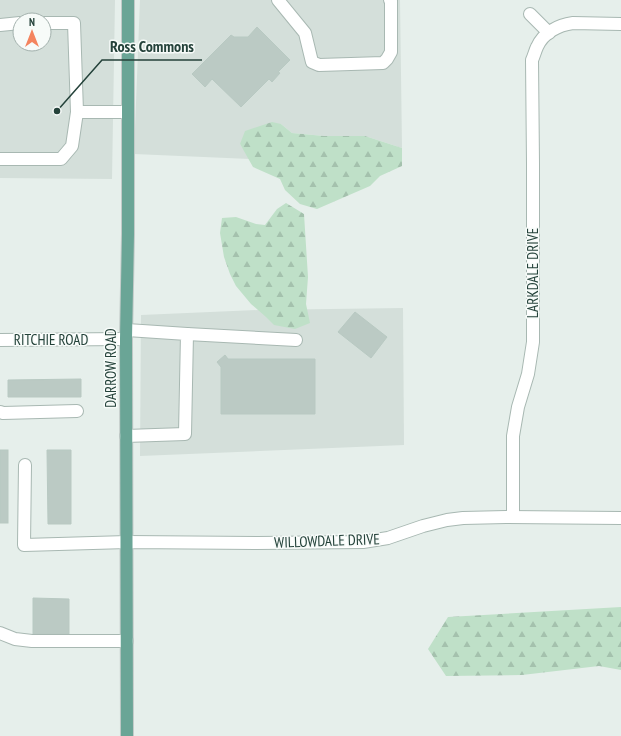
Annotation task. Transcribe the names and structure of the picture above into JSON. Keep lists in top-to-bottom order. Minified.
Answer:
{"streets":{"main road":["DARROW ROAD"],"street":["LARKDALE DRIVE","RITCHIE ROAD","WILLOWDALE DRIVE"]},"crossings":[["LARKDALE DRIVE","WILLOWDALE DRIVE"],["RITCHIE ROAD","DARROW ROAD"],["DARROW ROAD","WILLOWDALE DRIVE"]],"places":["Ross Commons"],"north":"top"}
